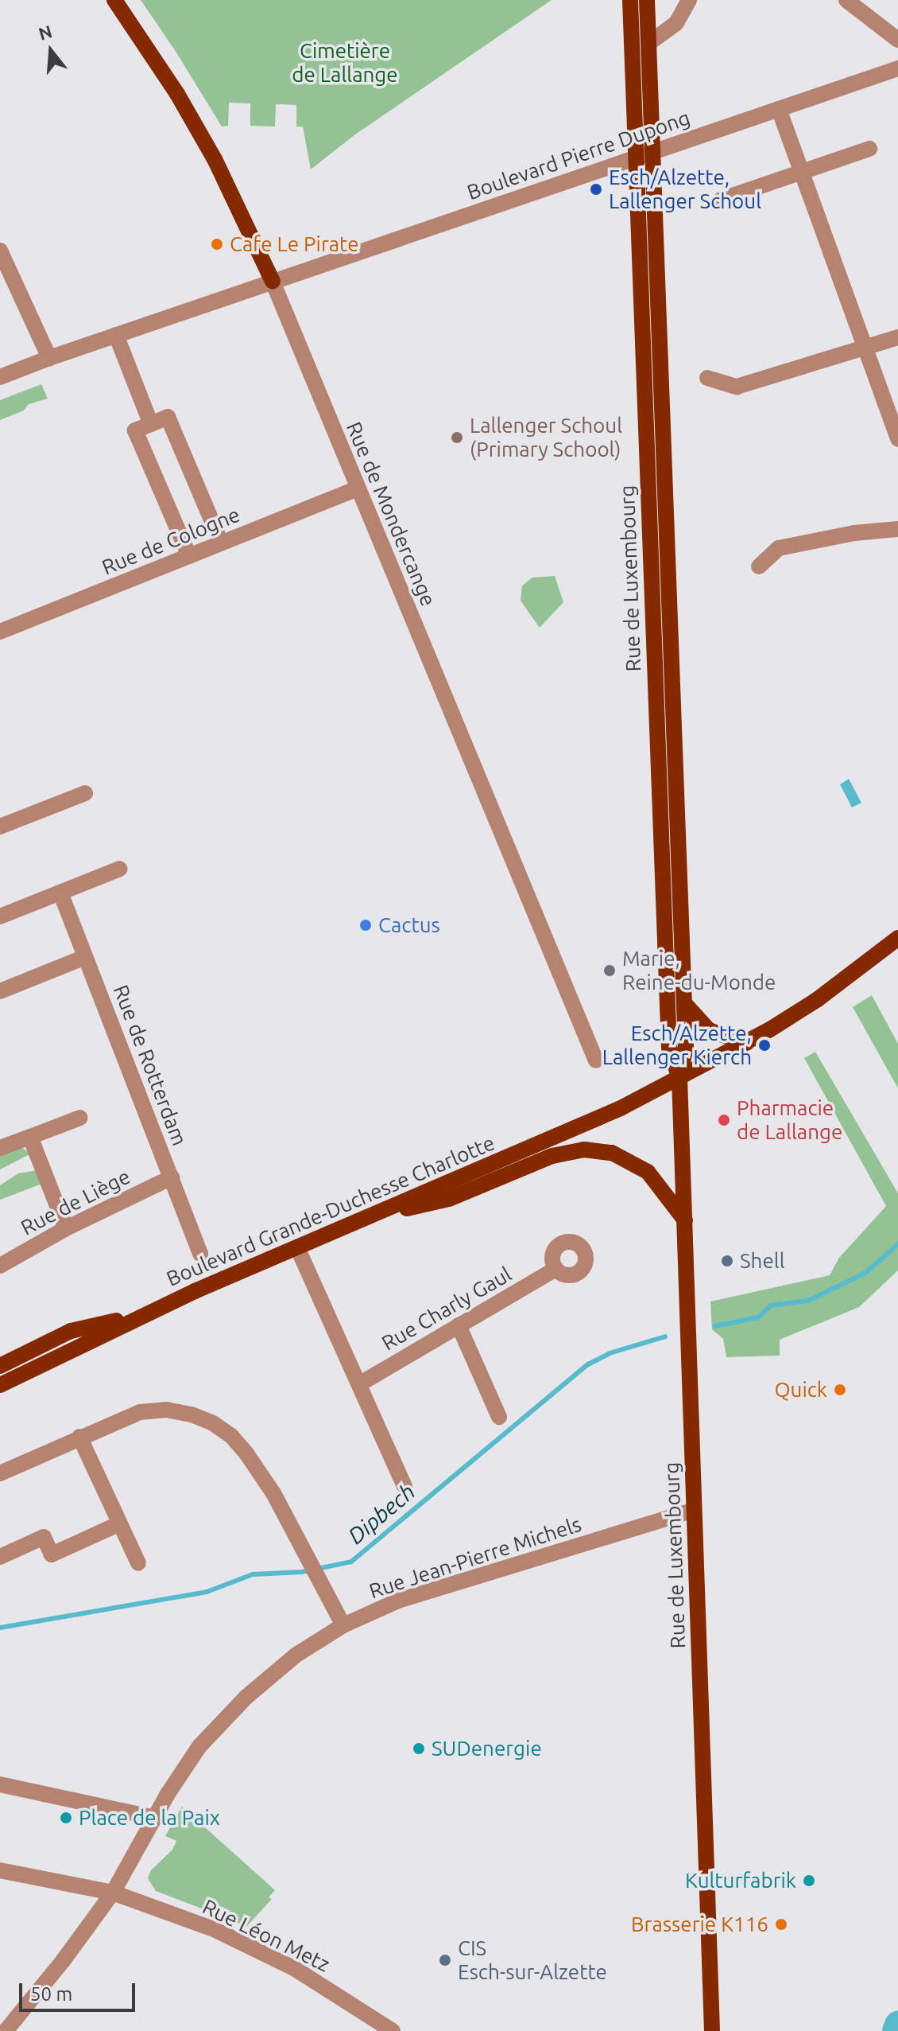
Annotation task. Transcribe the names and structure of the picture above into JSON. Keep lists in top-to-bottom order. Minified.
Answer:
{"streets":{"main road":["Rue de Mondercange","Rue de Luxembourg","Boulevard Grande-Duchesse Charlotte"],"street":["Boulevard Pierre Dupong","Rue de Cologne","Rue de Rotterdam","Rue de Liège","Rue Charly Gaul","Rue Jean-Pierre Michels","Rue Léon Metz"]},"crossings":[["Boulevard Pierre Dupong","Rue de Mondercange"],["Rue de Mondercange","Rue de Cologne"],["Rue de Luxembourg","Boulevard Grande-Duchesse Charlotte"],["Rue de Luxembourg","Rue Jean-Pierre Michels"],["Rue de Rotterdam","Rue de Liège"],["Rue Jean-Pierre Michels","Rue Léon Metz"]],"water":["Dipbech"],"parks":["Cimetière de Lallange"],"places":["Esch/Alzette, Lallenger Schoul","Cafe Le Pirate","Lallenger Schoul (Primary School)","Cactus","Marie, Reine-du-Monde","Esch/Alzette, Lallenger Kierch","Pharmacie de Lallange","Shell","Quick","SUDenergie","Place de la Paix","Kulturfabrik","Brasserie K116","CIS Esch-sur-Alzette"],"scale_bar":"50 m","north":"top"}
